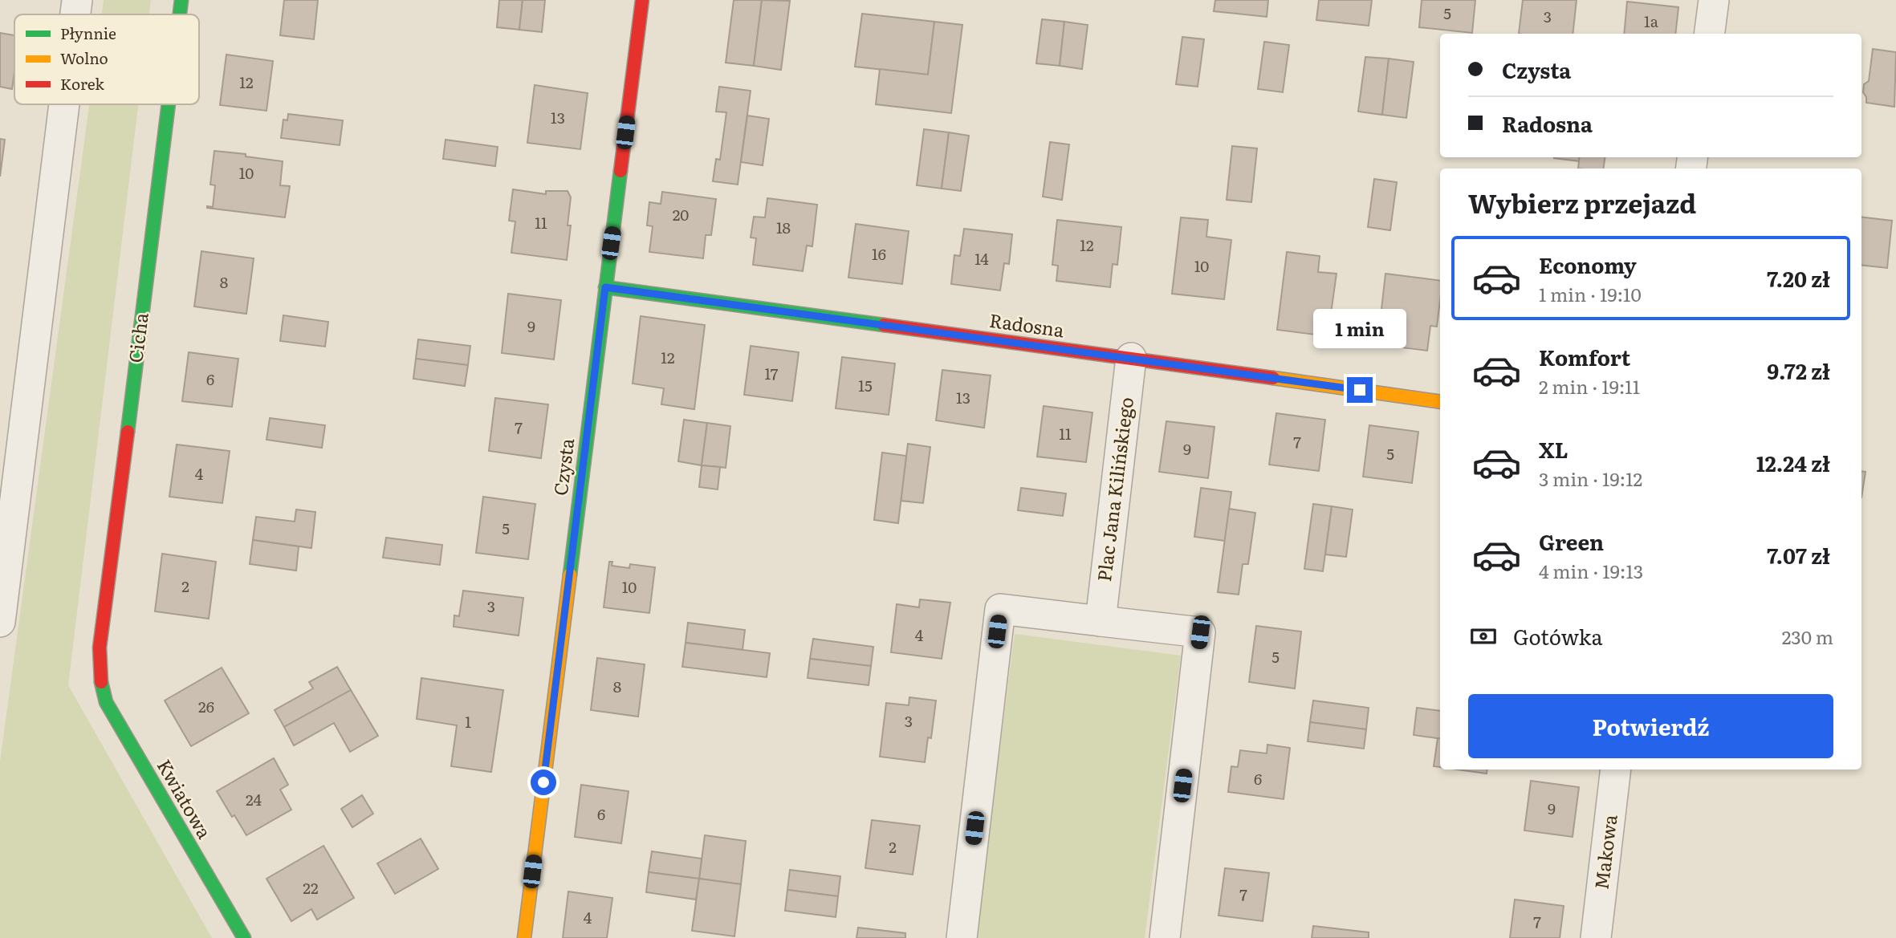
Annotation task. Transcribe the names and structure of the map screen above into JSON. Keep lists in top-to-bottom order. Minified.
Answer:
{"streets":{"street":["Radosna","Cicha","Czysta","Plac Jana Kilińskiego","Kwiatowa","Makowa"]},"crossings":[["Radosna","Czysta"],["Radosna","Plac Jana Kilińskiego"],["Cicha","Kwiatowa"]],"house_numbers":["5","3","1a","12","13","10","20","11","18","12","16","14","10","8","9","12","17","6","15","13","7","11","7","9","5","4","5","2","10","3","4","5","8","26","3","1","6","24","9","6","2","22","7","4","7"],"legend":["Płynnie","Wolno","Korek"],"page":{"banner":["Czysta","Radosna"],"heading":"Wybierz przejazd","list":[{"name":"Economy","note":"1 min · 19:10","value":"7.20 zł"},{"name":"Komfort","note":"2 min · 19:11","value":"9.72 zł"},{"name":"XL","note":"3 min · 19:12","value":"12.24 zł"},{"name":"Green","note":"4 min · 19:13","value":"7.07 zł"}],"bubble":"1 min","pay":["Gotówka","230 m"],"buttons":"Potwierdź"}}
